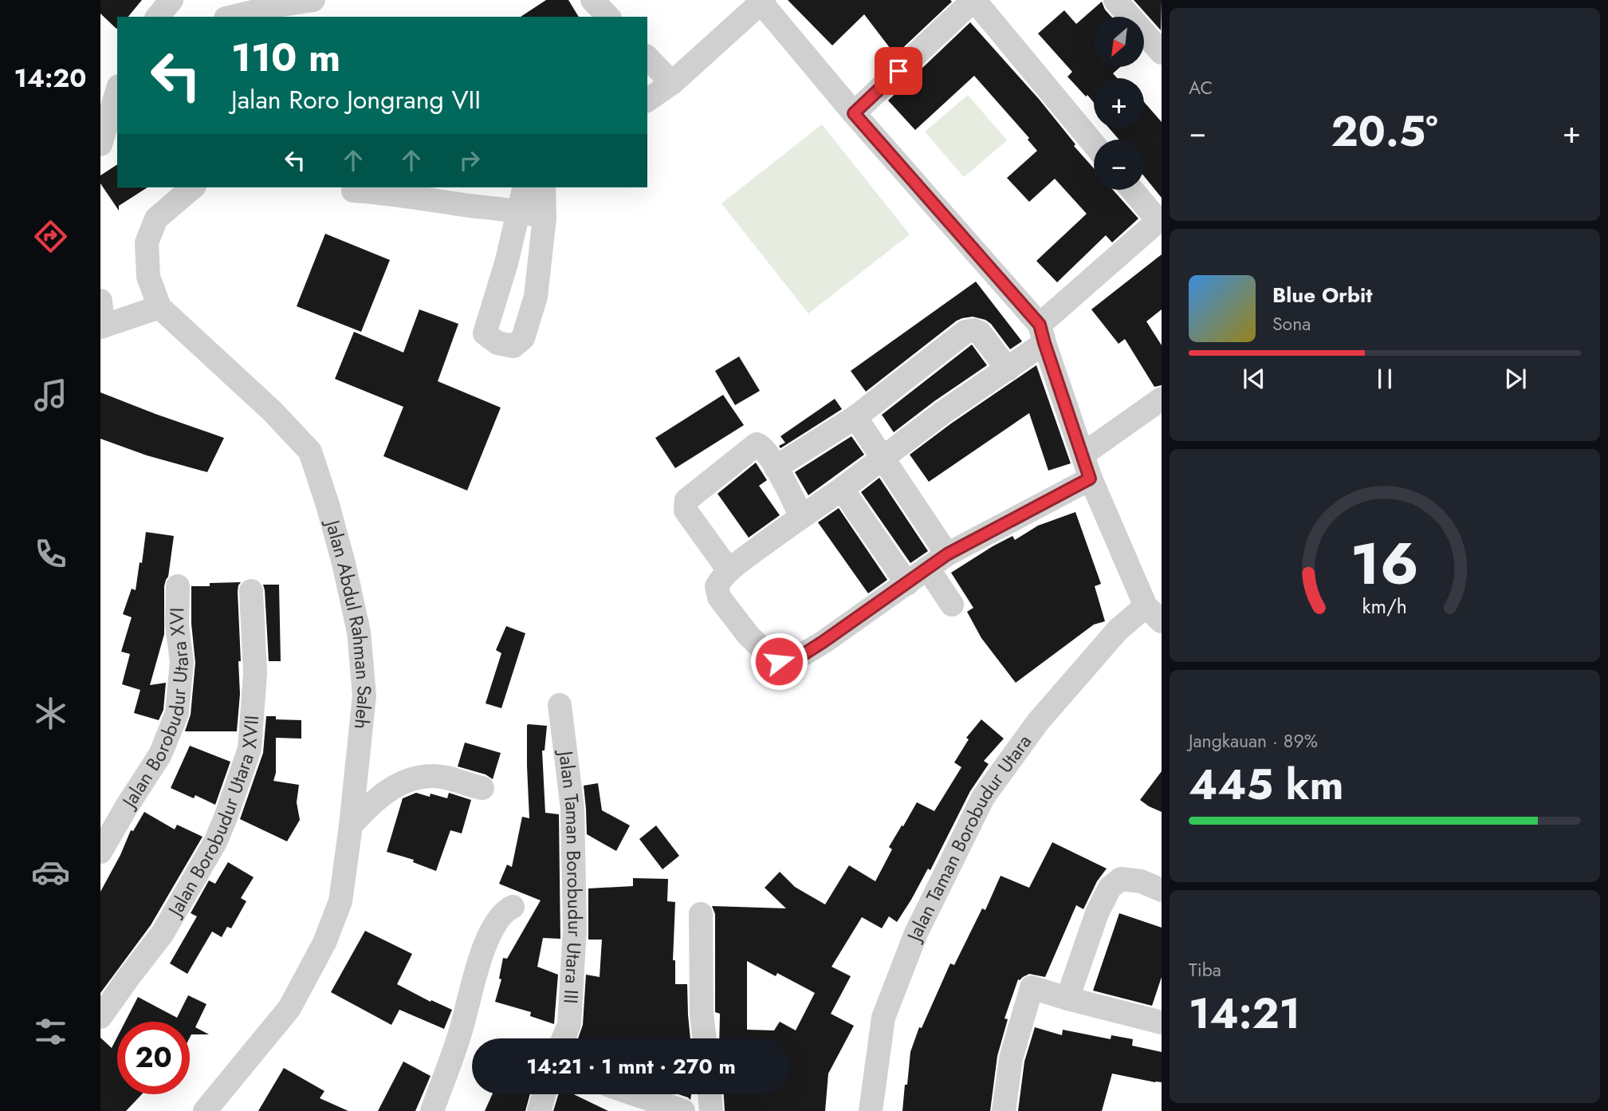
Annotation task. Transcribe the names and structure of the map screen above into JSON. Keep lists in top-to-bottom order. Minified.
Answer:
{"streets":{"street":["Jalan Abdul Rahman Saleh","Jalan Borobudur Utara XVI","Jalan Borobudur Utara XVII","Jalan Taman Borobudur Utara","Jalan Taman Borobudur Utara III"]},"north":"bottom left","page":{"tabs":"14:20","tile":["AC",["Jangkauan · 89%","445 km"],["Tiba","14:21"]],"map_buttons":["+","−"],"turn":["110 m","Jalan Roro Jongrang VII"],"heat":["−","20.5°","+"],"song":["Blue Orbit","Sona"],"limit":"20","trip":"14:21 · 1 mnt · 270 m","gauge":["16","km/h"]}}
